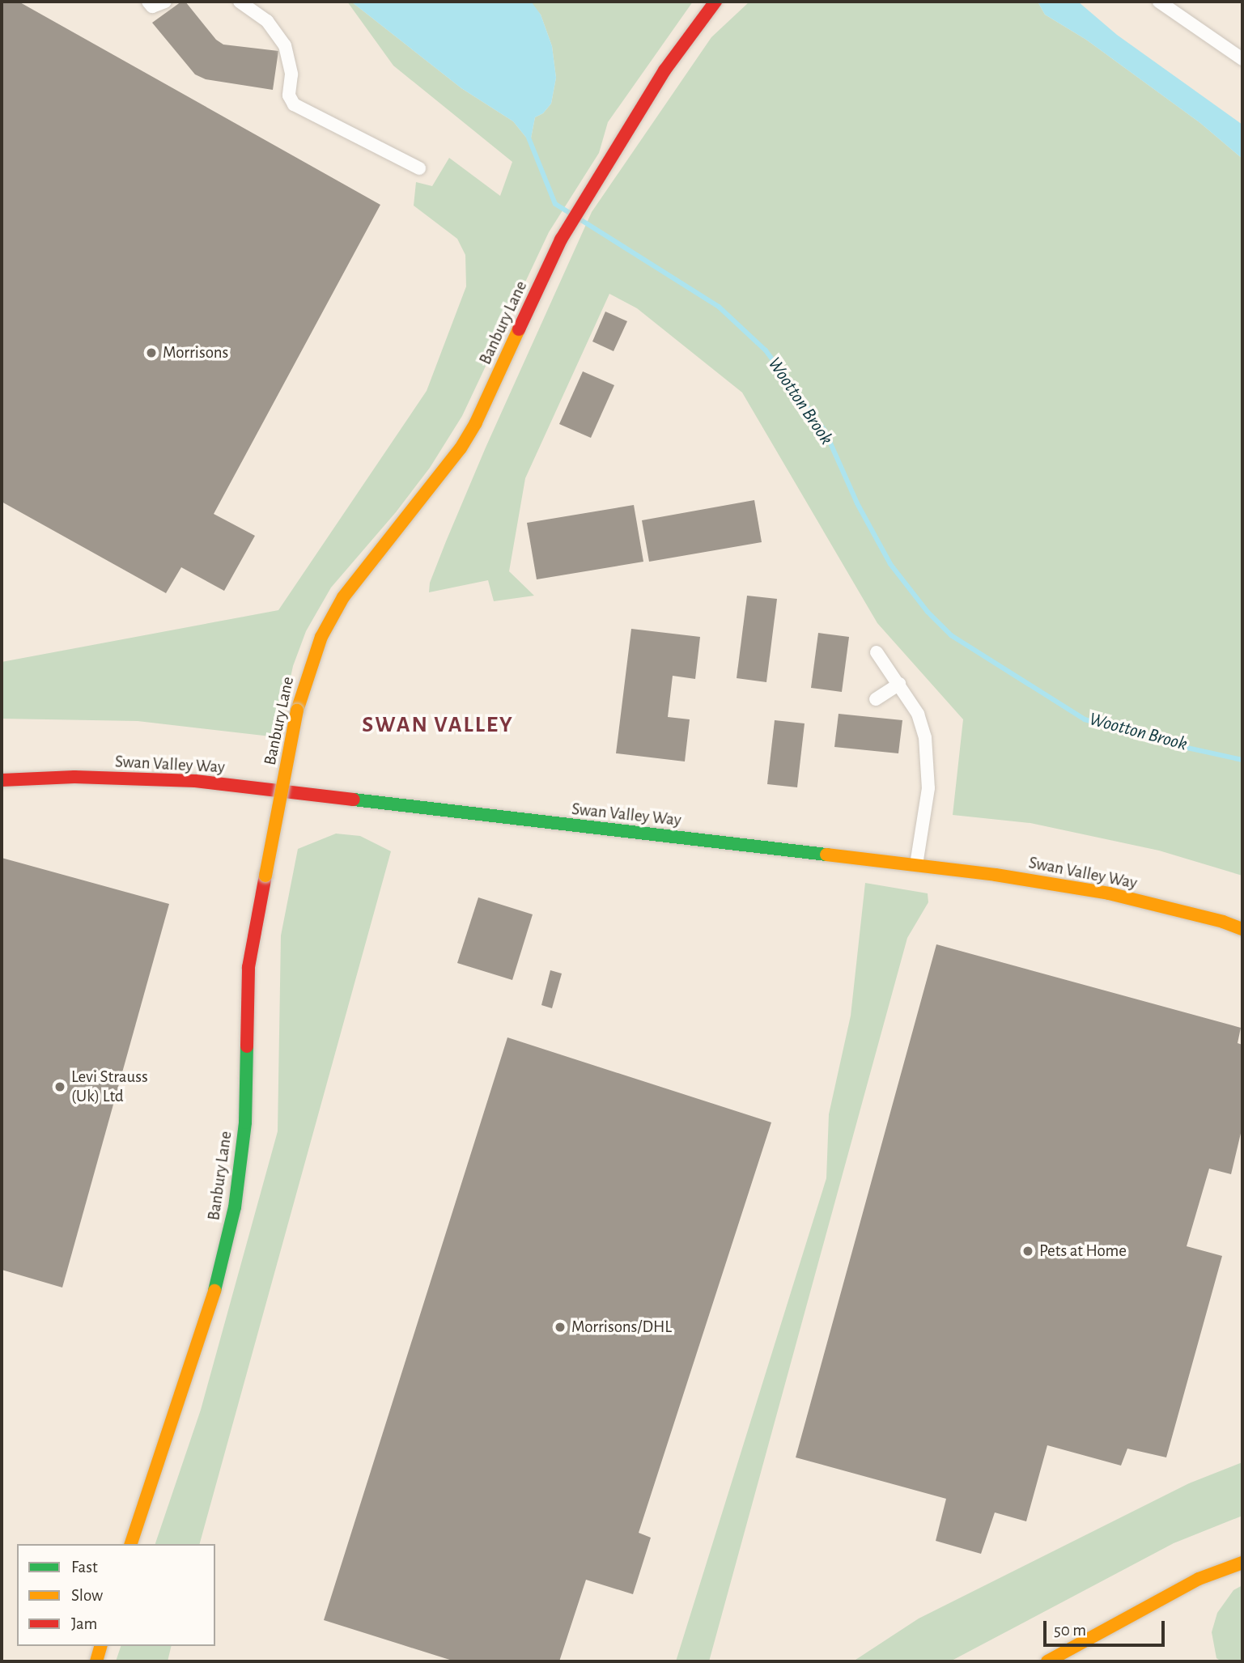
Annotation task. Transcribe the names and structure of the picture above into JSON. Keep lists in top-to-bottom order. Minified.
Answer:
{"streets":{"main road":["Banbury Lane","Swan Valley Way"]},"districts":["SWAN VALLEY"],"water":["Wootton Brook"],"places":["Morrisons","Levi Strauss (Uk) Ltd","Pets at Home","Morrisons/DHL"],"legend":["Fast","Slow","Jam"],"scale_bar":"50 m"}
